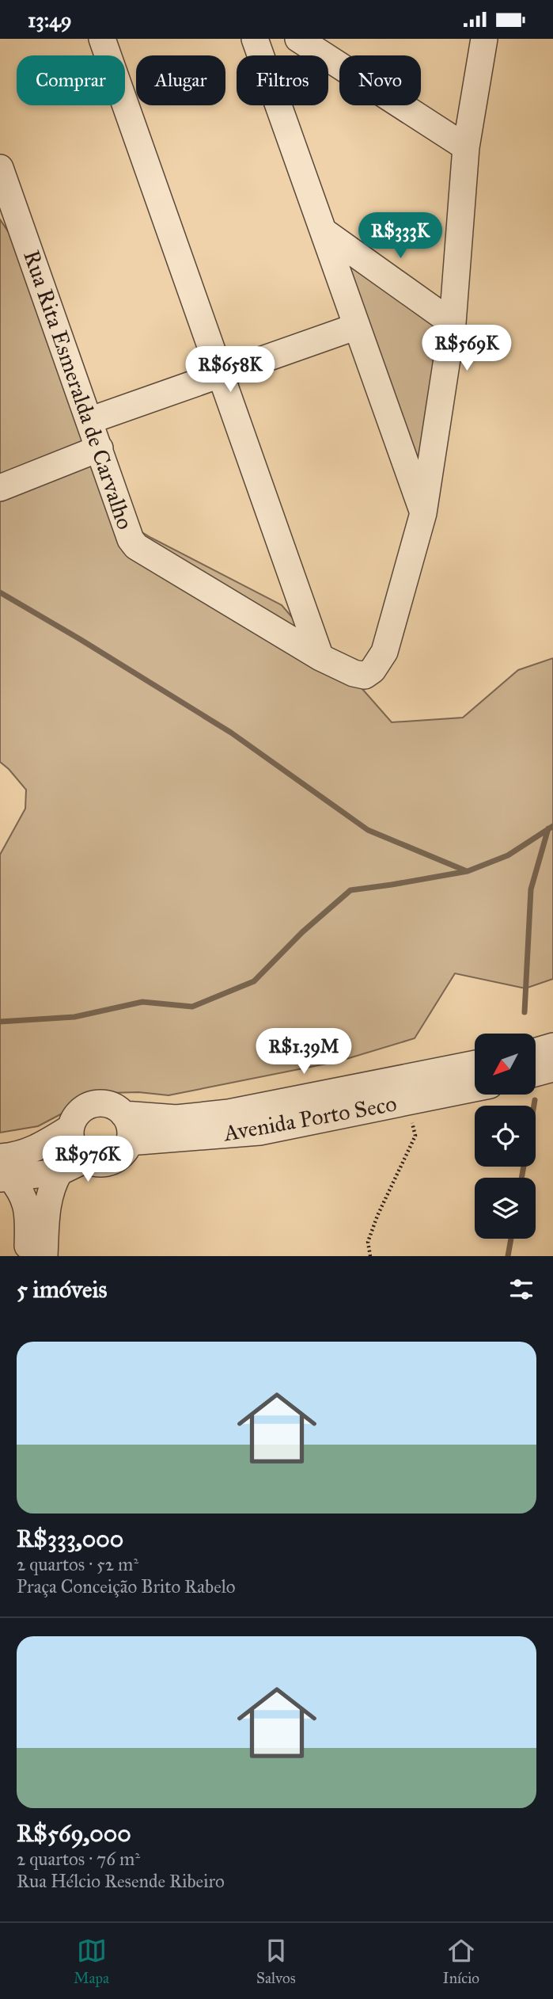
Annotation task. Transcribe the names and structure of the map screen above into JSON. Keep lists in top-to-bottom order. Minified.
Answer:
{"streets":{"street":["Rua Rita Esmeralda de Carvalho","Avenida Porto Seco"]},"north":"bottom left","page":{"status":"13:49","chip":["Comprar","Alugar","Filtros","Novo"],"price":["R$333K","R$569K","R$658K","R$1.39M","R$976K"],"heading":"5 imóveis","list":[{"name":"R$333,000","note":"2 quartos · 52 m² · Praça Conceição Brito Rabelo"},{"name":"R$569,000","note":"2 quartos · 76 m² · Rua Hélcio Resende Ribeiro"}],"tabs":["Mapa","Salvos","Início"]}}
